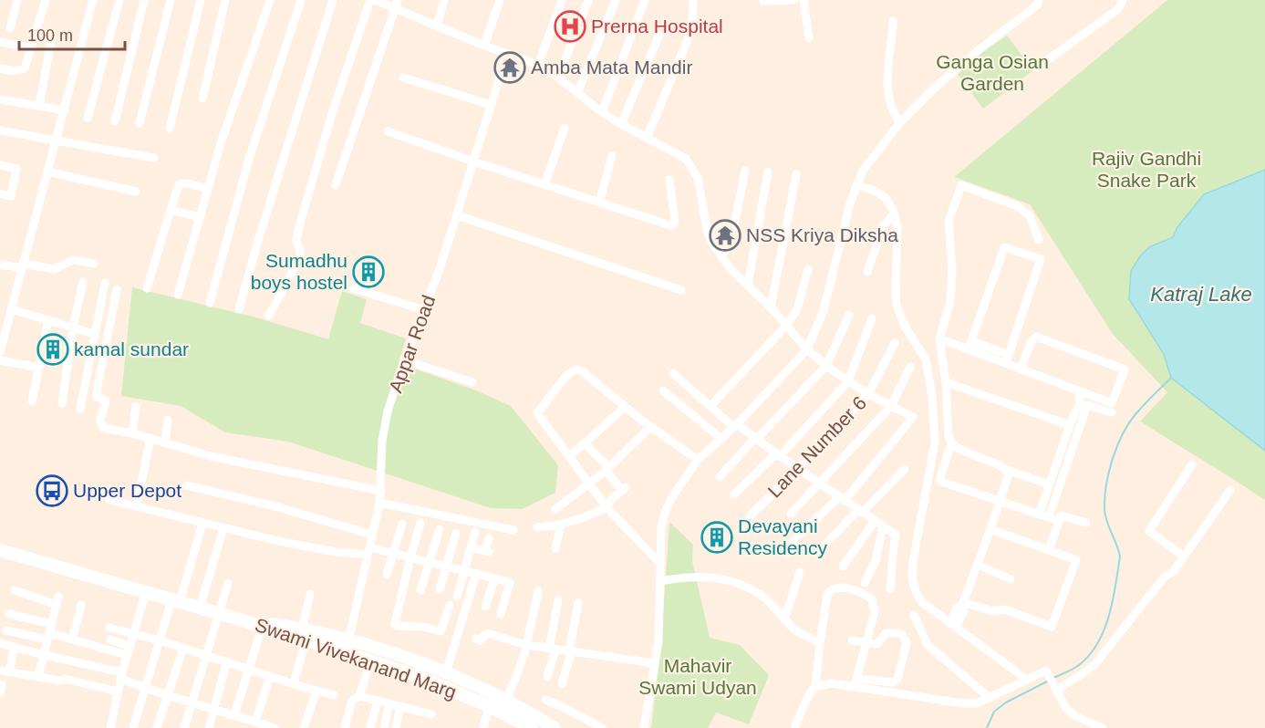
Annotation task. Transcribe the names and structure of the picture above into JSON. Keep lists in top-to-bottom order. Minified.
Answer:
{"streets":{"main road":["Swami Vivekanand Marg"],"street":["Appar Road","Lane Number 6"]},"crossings":[["Appar Road","Swami Vivekanand Marg"]],"water":["Katraj Lake"],"parks":["Ganga Osian Garden","Rajiv Gandhi Snake Park","Mahavir Swami Udyan"],"places":{"hospital":["Prerna Hospital"],"temple":["Amba Mata Mandir","NSS Kriya Diksha"],"building":["Sumadhu boys hostel","kamal sundar","Devayani Residency"],"bus stop":["Upper Depot"]},"scale_bar":"100 m"}
